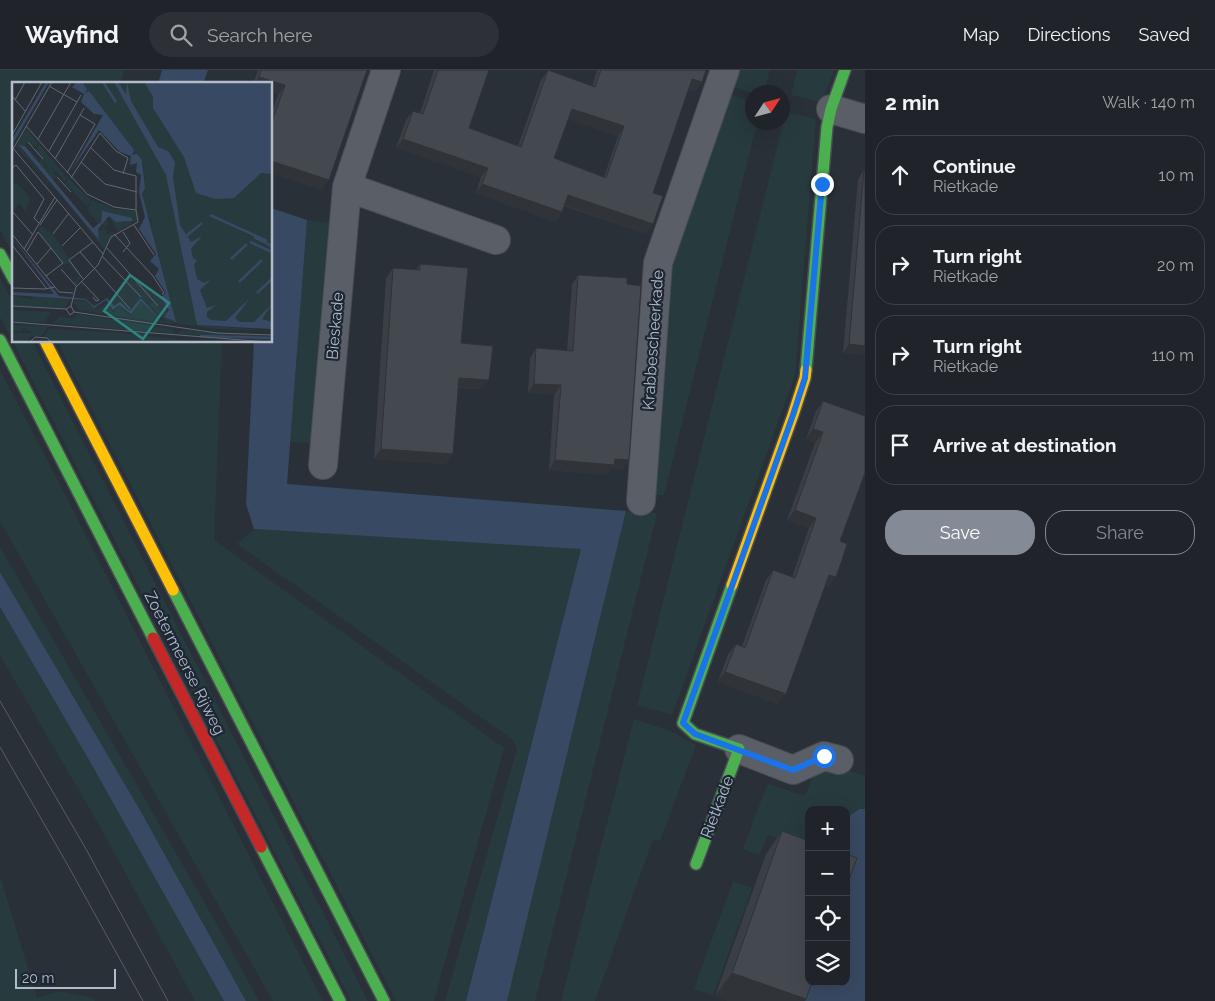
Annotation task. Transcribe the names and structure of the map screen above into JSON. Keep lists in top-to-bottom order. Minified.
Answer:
{"streets":{"main road":["Zoetermeerse Rijweg","Rietkade"],"street":["Bieskade","Krabbescheerkade"]},"scale_bar":"20 m","north":"top right","page":{"header":"Wayfind","search":"Search here","nav":["Map","Directions","Saved"],"heading":["2 min","Walk · 140 m"],"list":[["Continue","Rietkade","10 m"],["Turn right","Rietkade","20 m"],["Turn right","Rietkade","110 m"],"Arrive at destination"],"buttons":["Save","Share"],"map_buttons":["+","−"],"scale":"20 m"}}
